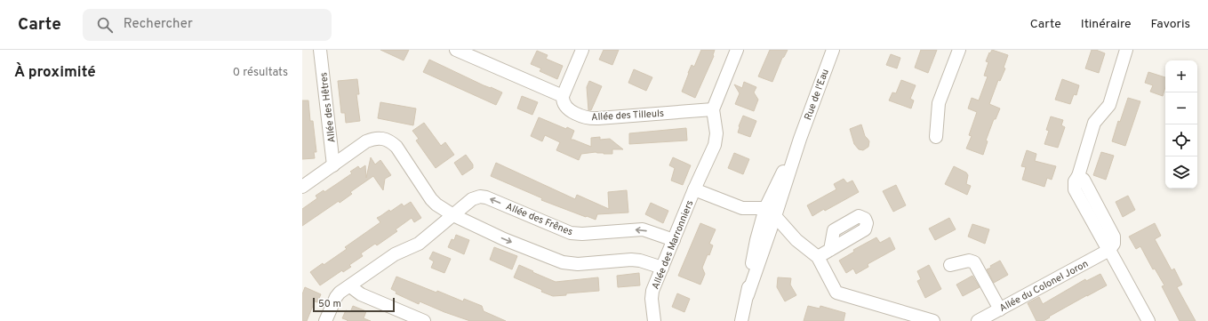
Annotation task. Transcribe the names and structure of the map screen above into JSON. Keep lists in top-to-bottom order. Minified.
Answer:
{"streets":{"street":["Rue de l'Eau","Allée des Hêtres","Allée des Tilleuls","Allée des Frênes","Allée des Marronniers","Allée du Colonel Joron"]},"crossings":[["Rue de l'Eau","Allée des Marronniers"],["Allée des Tilleuls","Allée des Marronniers"],["Allée des Frênes","Allée des Marronniers"]],"scale_bar":"50 m","page":{"header":"Carte","search":"Rechercher","nav":["Carte","Itinéraire","Favoris"],"heading":["À proximité","0 résultats"],"map_buttons":["+","−"],"scale":"50 m"}}
